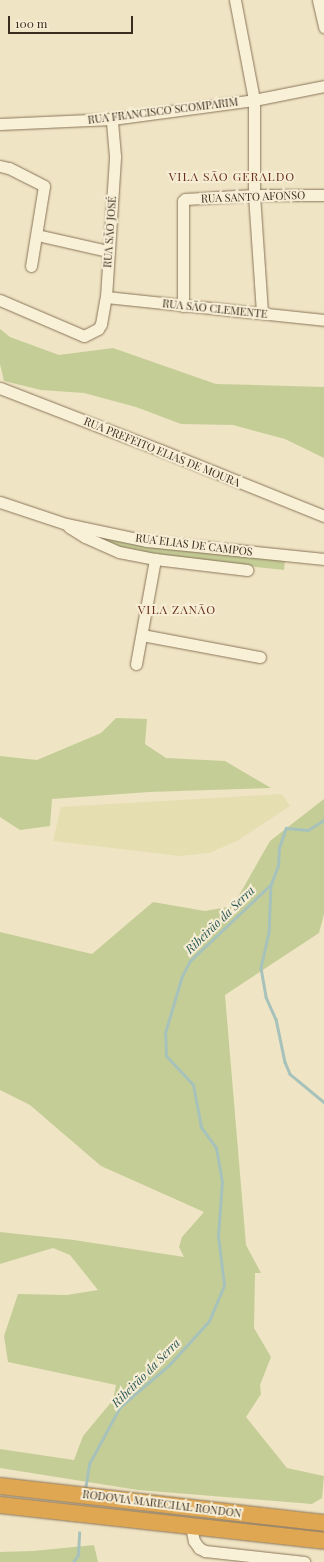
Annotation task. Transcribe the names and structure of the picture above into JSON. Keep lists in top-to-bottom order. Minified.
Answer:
{"streets":{"highway":["RODOVIA MARECHAL RONDON"],"street":["RUA FRANCISCO SCOMPARIM","RUA SANTO AFONSO","RUA SÃO JOSÉ","RUA SÃO CLEMENTE","RUA PREFEITO ELIAS DE MOURA","RUA ELIAS DE CAMPOS"]},"crossings":[["RUA FRANCISCO SCOMPARIM","RUA SÃO JOSÉ"],["RUA SANTO AFONSO","RUA SÃO CLEMENTE"],["RUA SÃO JOSÉ","RUA SÃO CLEMENTE"]],"districts":["VILA SÃO GERALDO","VILA ZANÃO"],"water":["Ribeirão da Serra"],"scale_bar":"100 m"}
